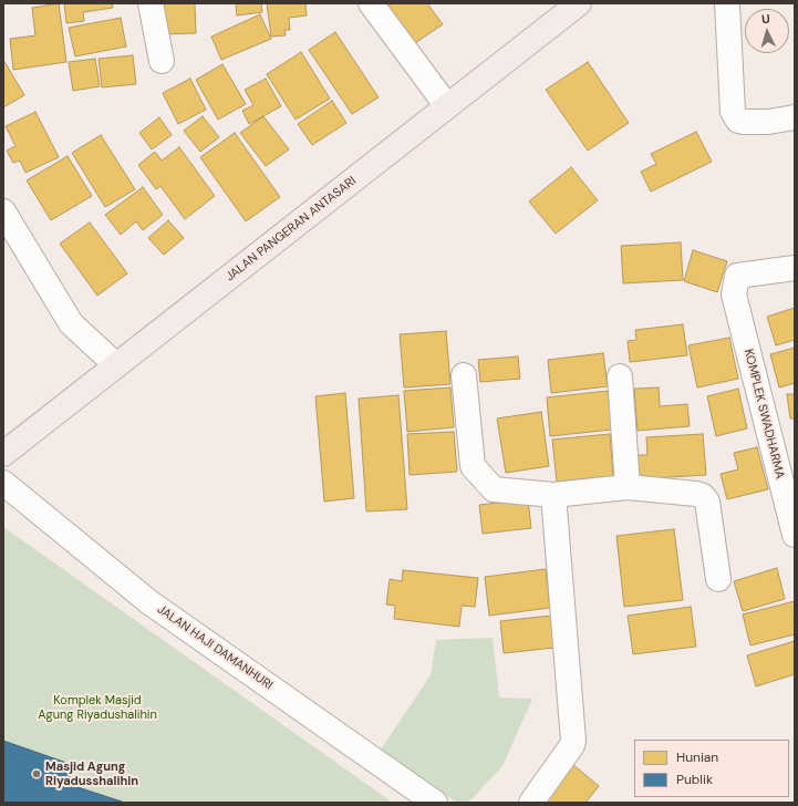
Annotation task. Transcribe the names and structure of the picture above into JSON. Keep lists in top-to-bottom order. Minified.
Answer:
{"streets":{"main road":["JALAN PANGERAN ANTASARI"],"street":["KOMPLEK SWADHARMA","JALAN HAJI DAMANHURI"]},"parks":["Komplek Masjid Agung Riyadushalihin"],"places":["Masjid Agung Riyadusshalihin"],"legend":["Hunian","Publik"],"north":"top"}
